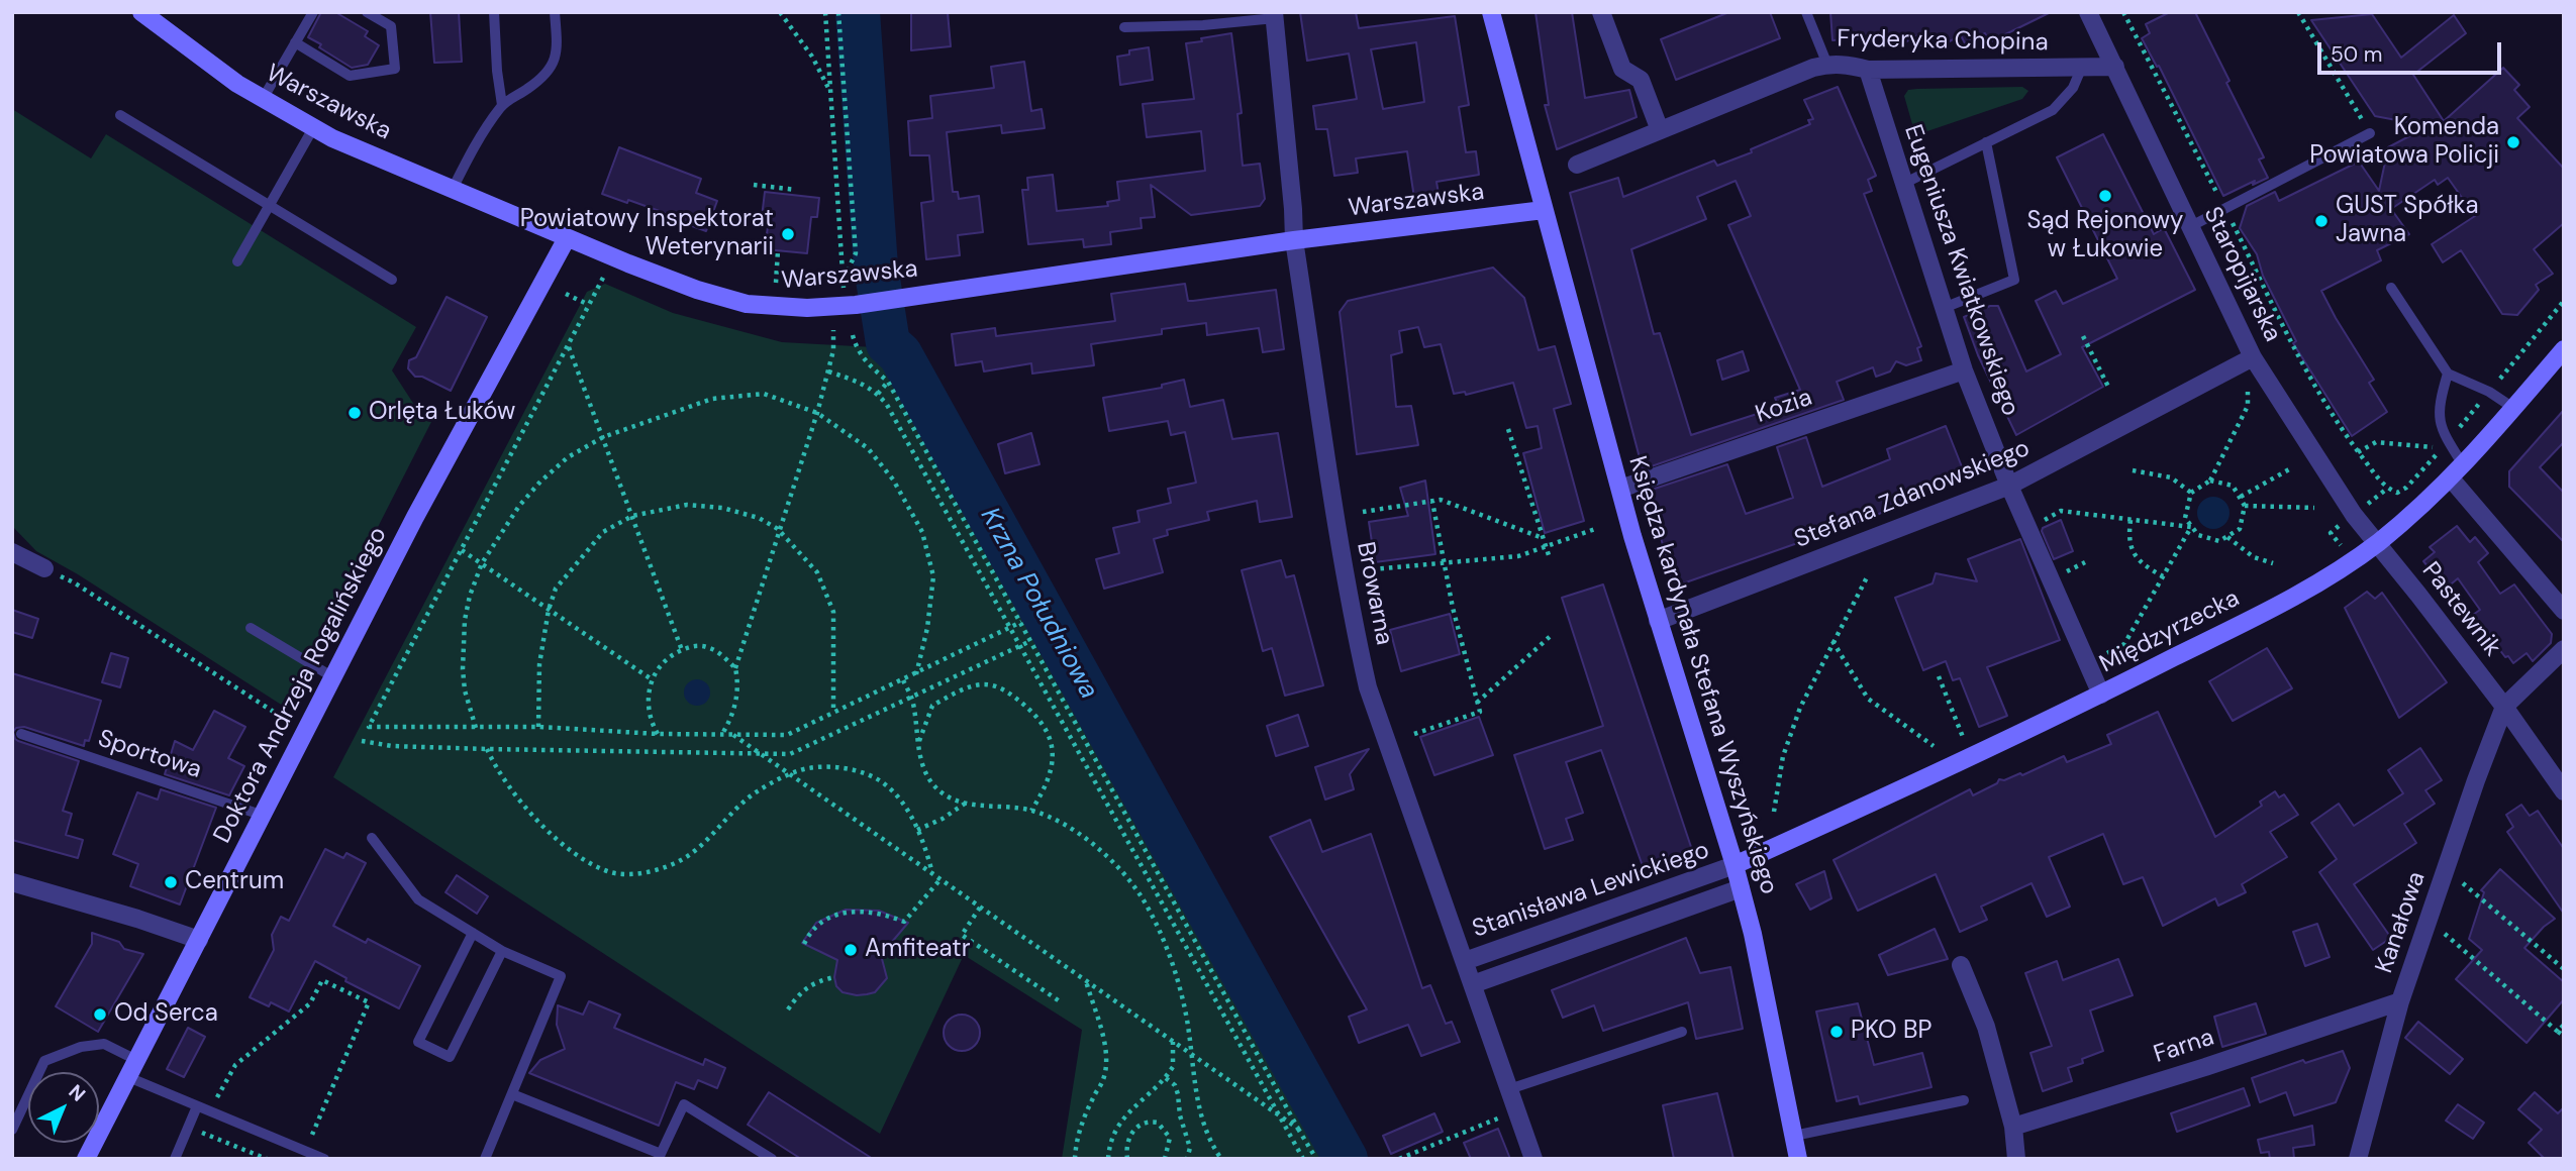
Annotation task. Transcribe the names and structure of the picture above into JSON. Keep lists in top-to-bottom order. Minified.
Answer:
{"streets":{"main road":["Warszawska","Międzyrzecka","Księdza kardynała Stefana Wyszyńskiego","Doktora Andrzeja Rogalińskiego"],"street":["Fryderyka Chopina","Eugeniusza Kwiatkowskiego","Staropijarska","Kozia","Stefana Zdanowskiego","Browarna","Pastewnik","Stanisława Lewickiego","Kanałowa","Farna"],"lane":["Sportowa"]},"crossings":[["Fryderyka Chopina","Eugeniusza Kwiatkowskiego"],["Fryderyka Chopina","Staropijarska"],["Warszawska","Browarna"],["Warszawska","Księdza kardynała Stefana Wyszyńskiego"],["Warszawska","Doktora Andrzeja Rogalińskiego"],["Eugeniusza Kwiatkowskiego","Kozia"],["Eugeniusza Kwiatkowskiego","Stefana Zdanowskiego"],["Eugeniusza Kwiatkowskiego","Międzyrzecka"],["Staropijarska","Stefana Zdanowskiego"],["Staropijarska","Pastewnik"],["Staropijarska","Międzyrzecka"],["Kozia","Księdza kardynała Stefana Wyszyńskiego"],["Stefana Zdanowskiego","Księdza kardynała Stefana Wyszyńskiego"],["Browarna","Stanisława Lewickiego"],["Pastewnik","Międzyrzecka"],["Pastewnik","Kanałowa"],["Międzyrzecka","Księdza kardynała Stefana Wyszyńskiego"],["Międzyrzecka","Stanisława Lewickiego"],["Księdza kardynała Stefana Wyszyńskiego","Stanisława Lewickiego"],["Doktora Andrzeja Rogalińskiego","Sportowa"],["Kanałowa","Farna"]],"water":["Krzna Południowa"],"places":["Komenda Powiatowa Policji","Sąd Rejonowy w Łukowie","GUST Spółka Jawna","Powiatowy Inspektorat Weterynarii","Orlęta Łuków","Centrum","Amfiteatr","Od Serca","PKO BP"],"scale_bar":"50 m","north":"top right"}
